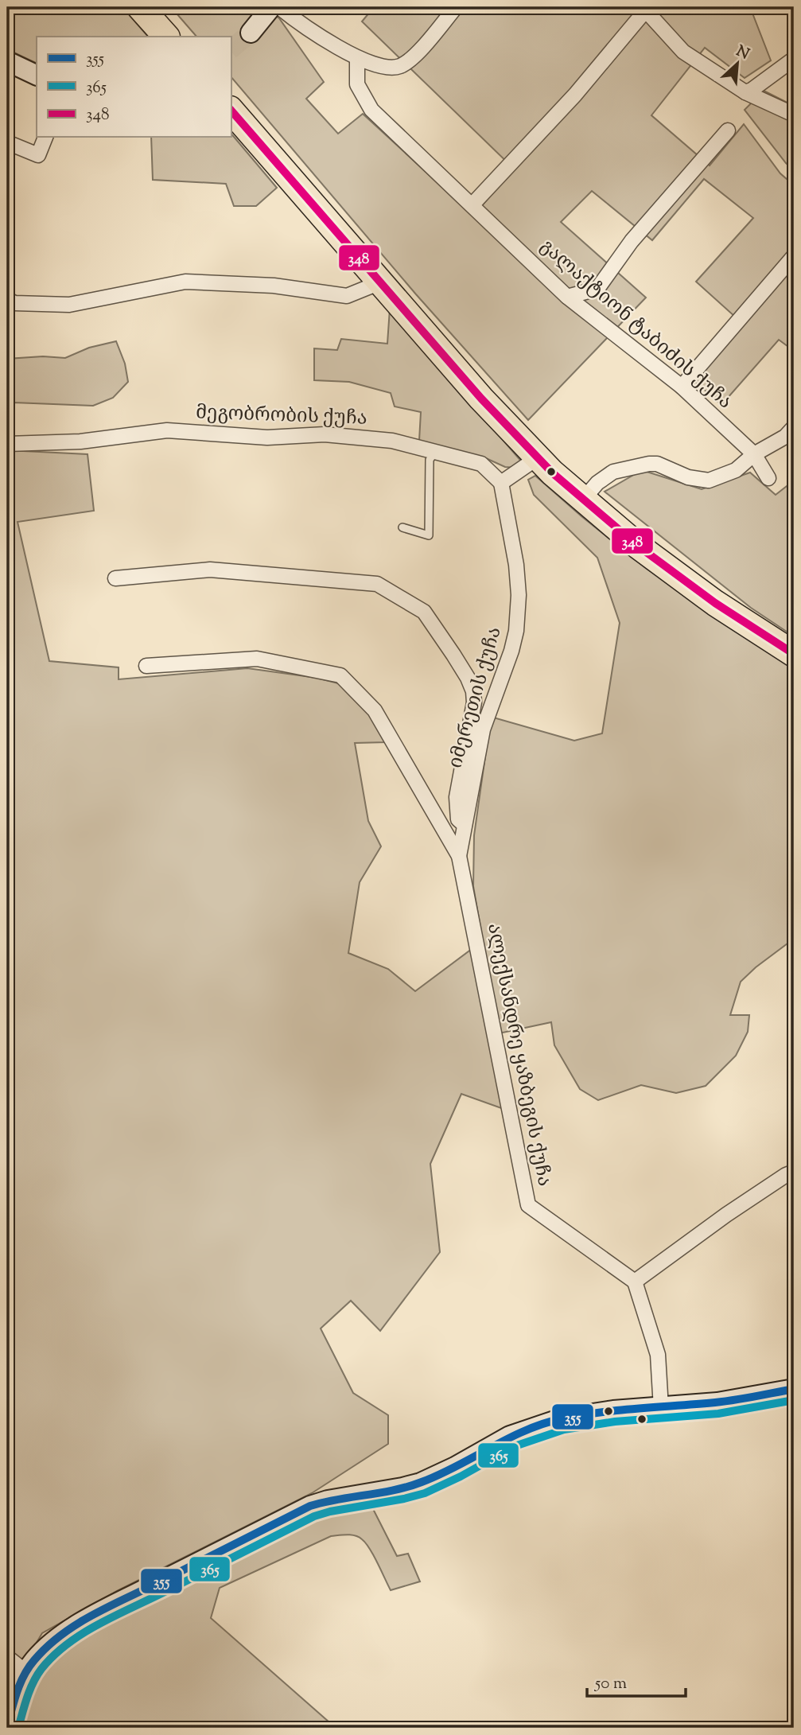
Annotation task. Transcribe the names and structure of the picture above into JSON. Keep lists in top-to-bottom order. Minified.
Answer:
{"streets":{"street":["გალაქტიონ ტაბიძის ქუჩა","მეგობრობის ქუჩა","იმერეთის ქუჩა","ალექსანდრე ყაზბეგის ქუჩა"]},"crossings":[["მეგობრობის ქუჩა","იმერეთის ქუჩა"],["იმერეთის ქუჩა","ალექსანდრე ყაზბეგის ქუჩა"]],"lines":["transit line 348","transit line 355","transit line 365"],"legend":["355","365","348"],"scale_bar":"50 m","north":"top right"}
